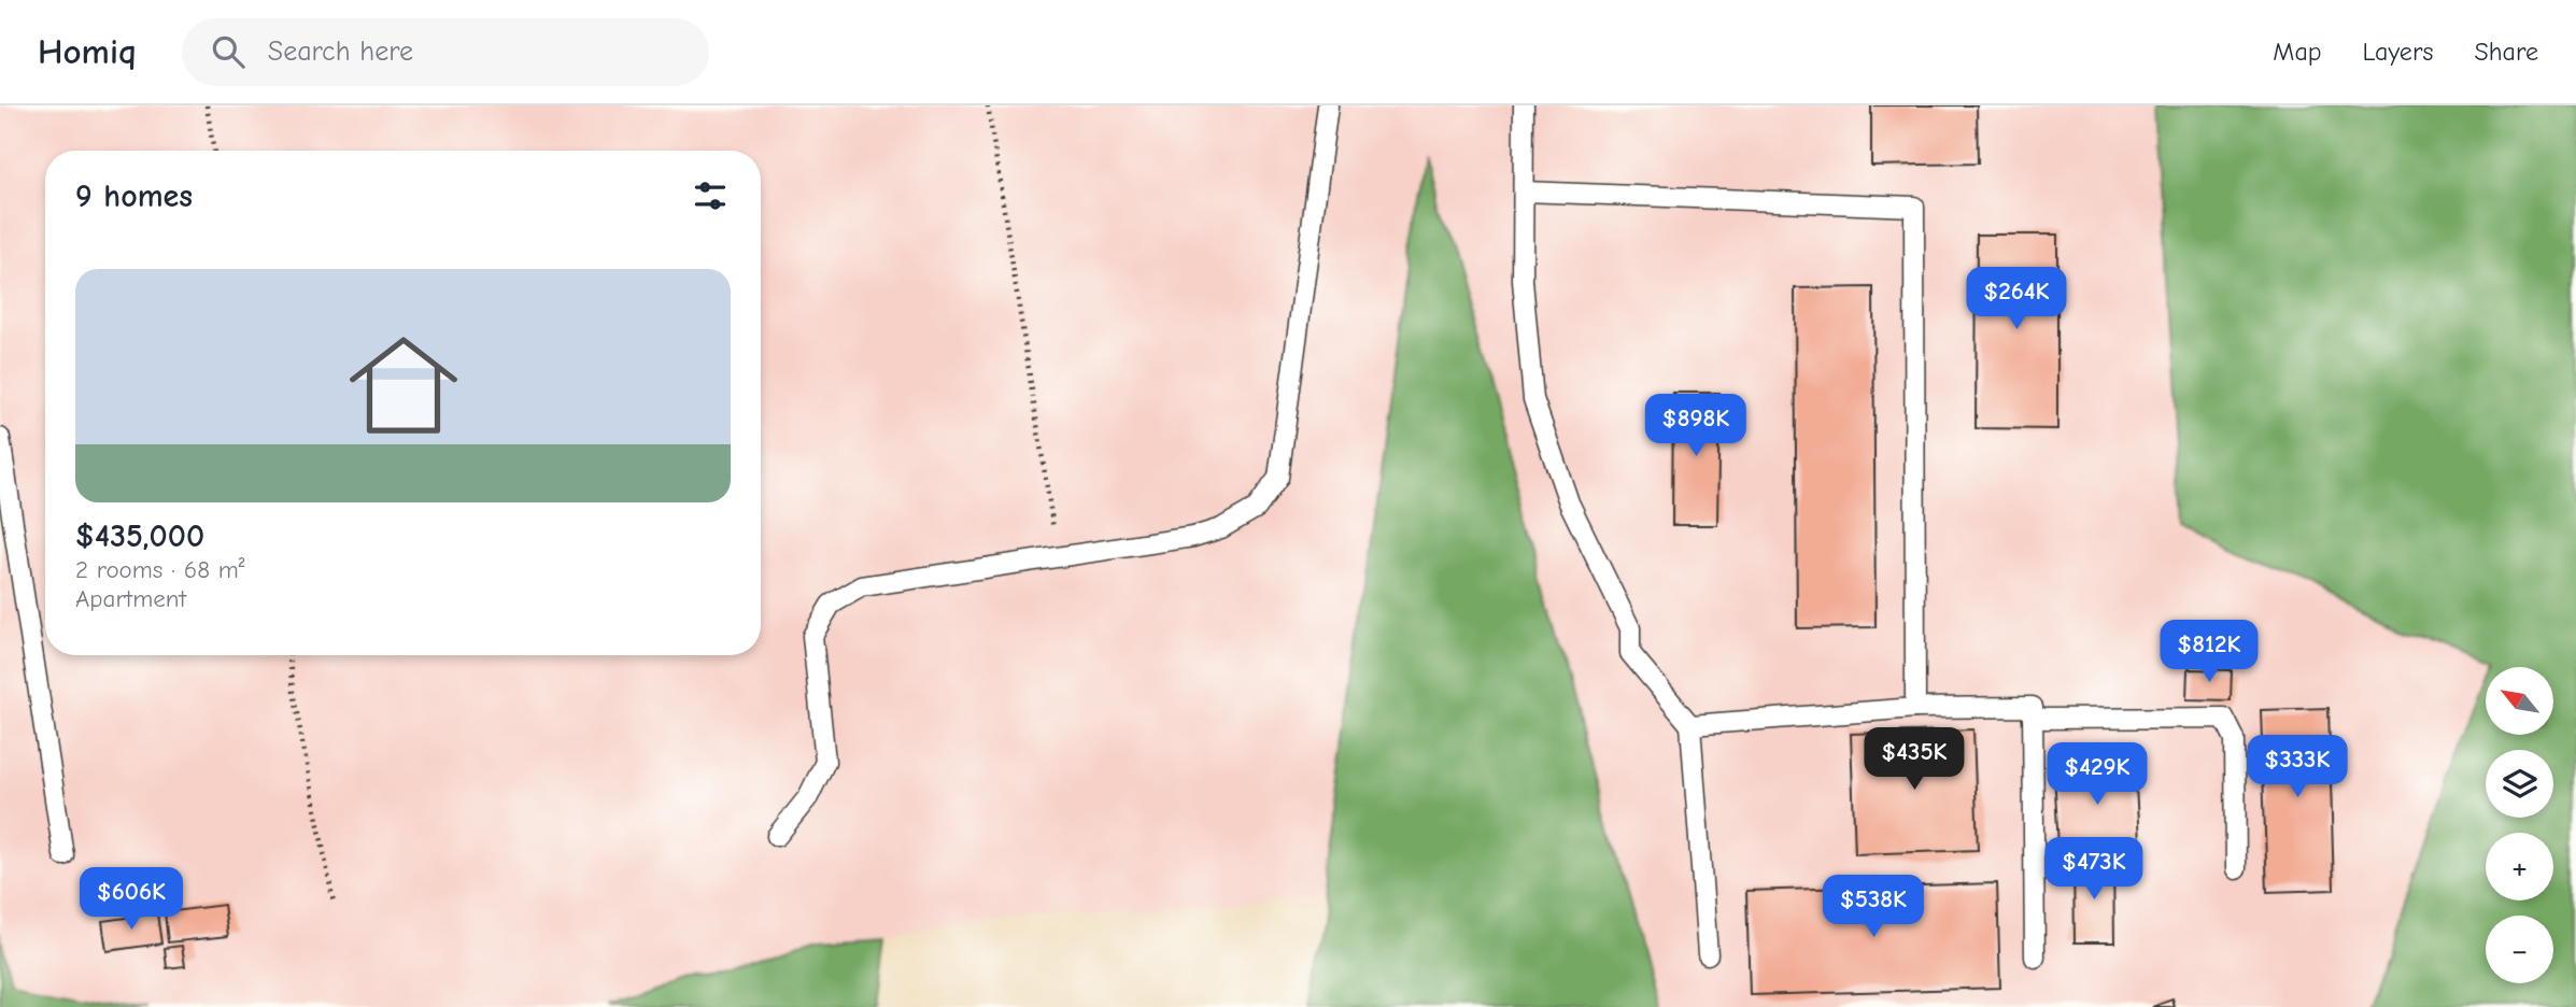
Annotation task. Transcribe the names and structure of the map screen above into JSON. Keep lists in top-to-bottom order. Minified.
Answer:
{"north":"top left","page":{"header":"Homiq","search":"Search here","nav":["Map","Layers","Share"],"heading":"9 homes","list":[{"name":"$435,000","note":"2 rooms · 68 m² · Apartment"}],"price":["$264K","$898K","$812K","$435K","$333K","$429K","$473K","$606K","$538K"],"map_buttons":["+","−"]}}
